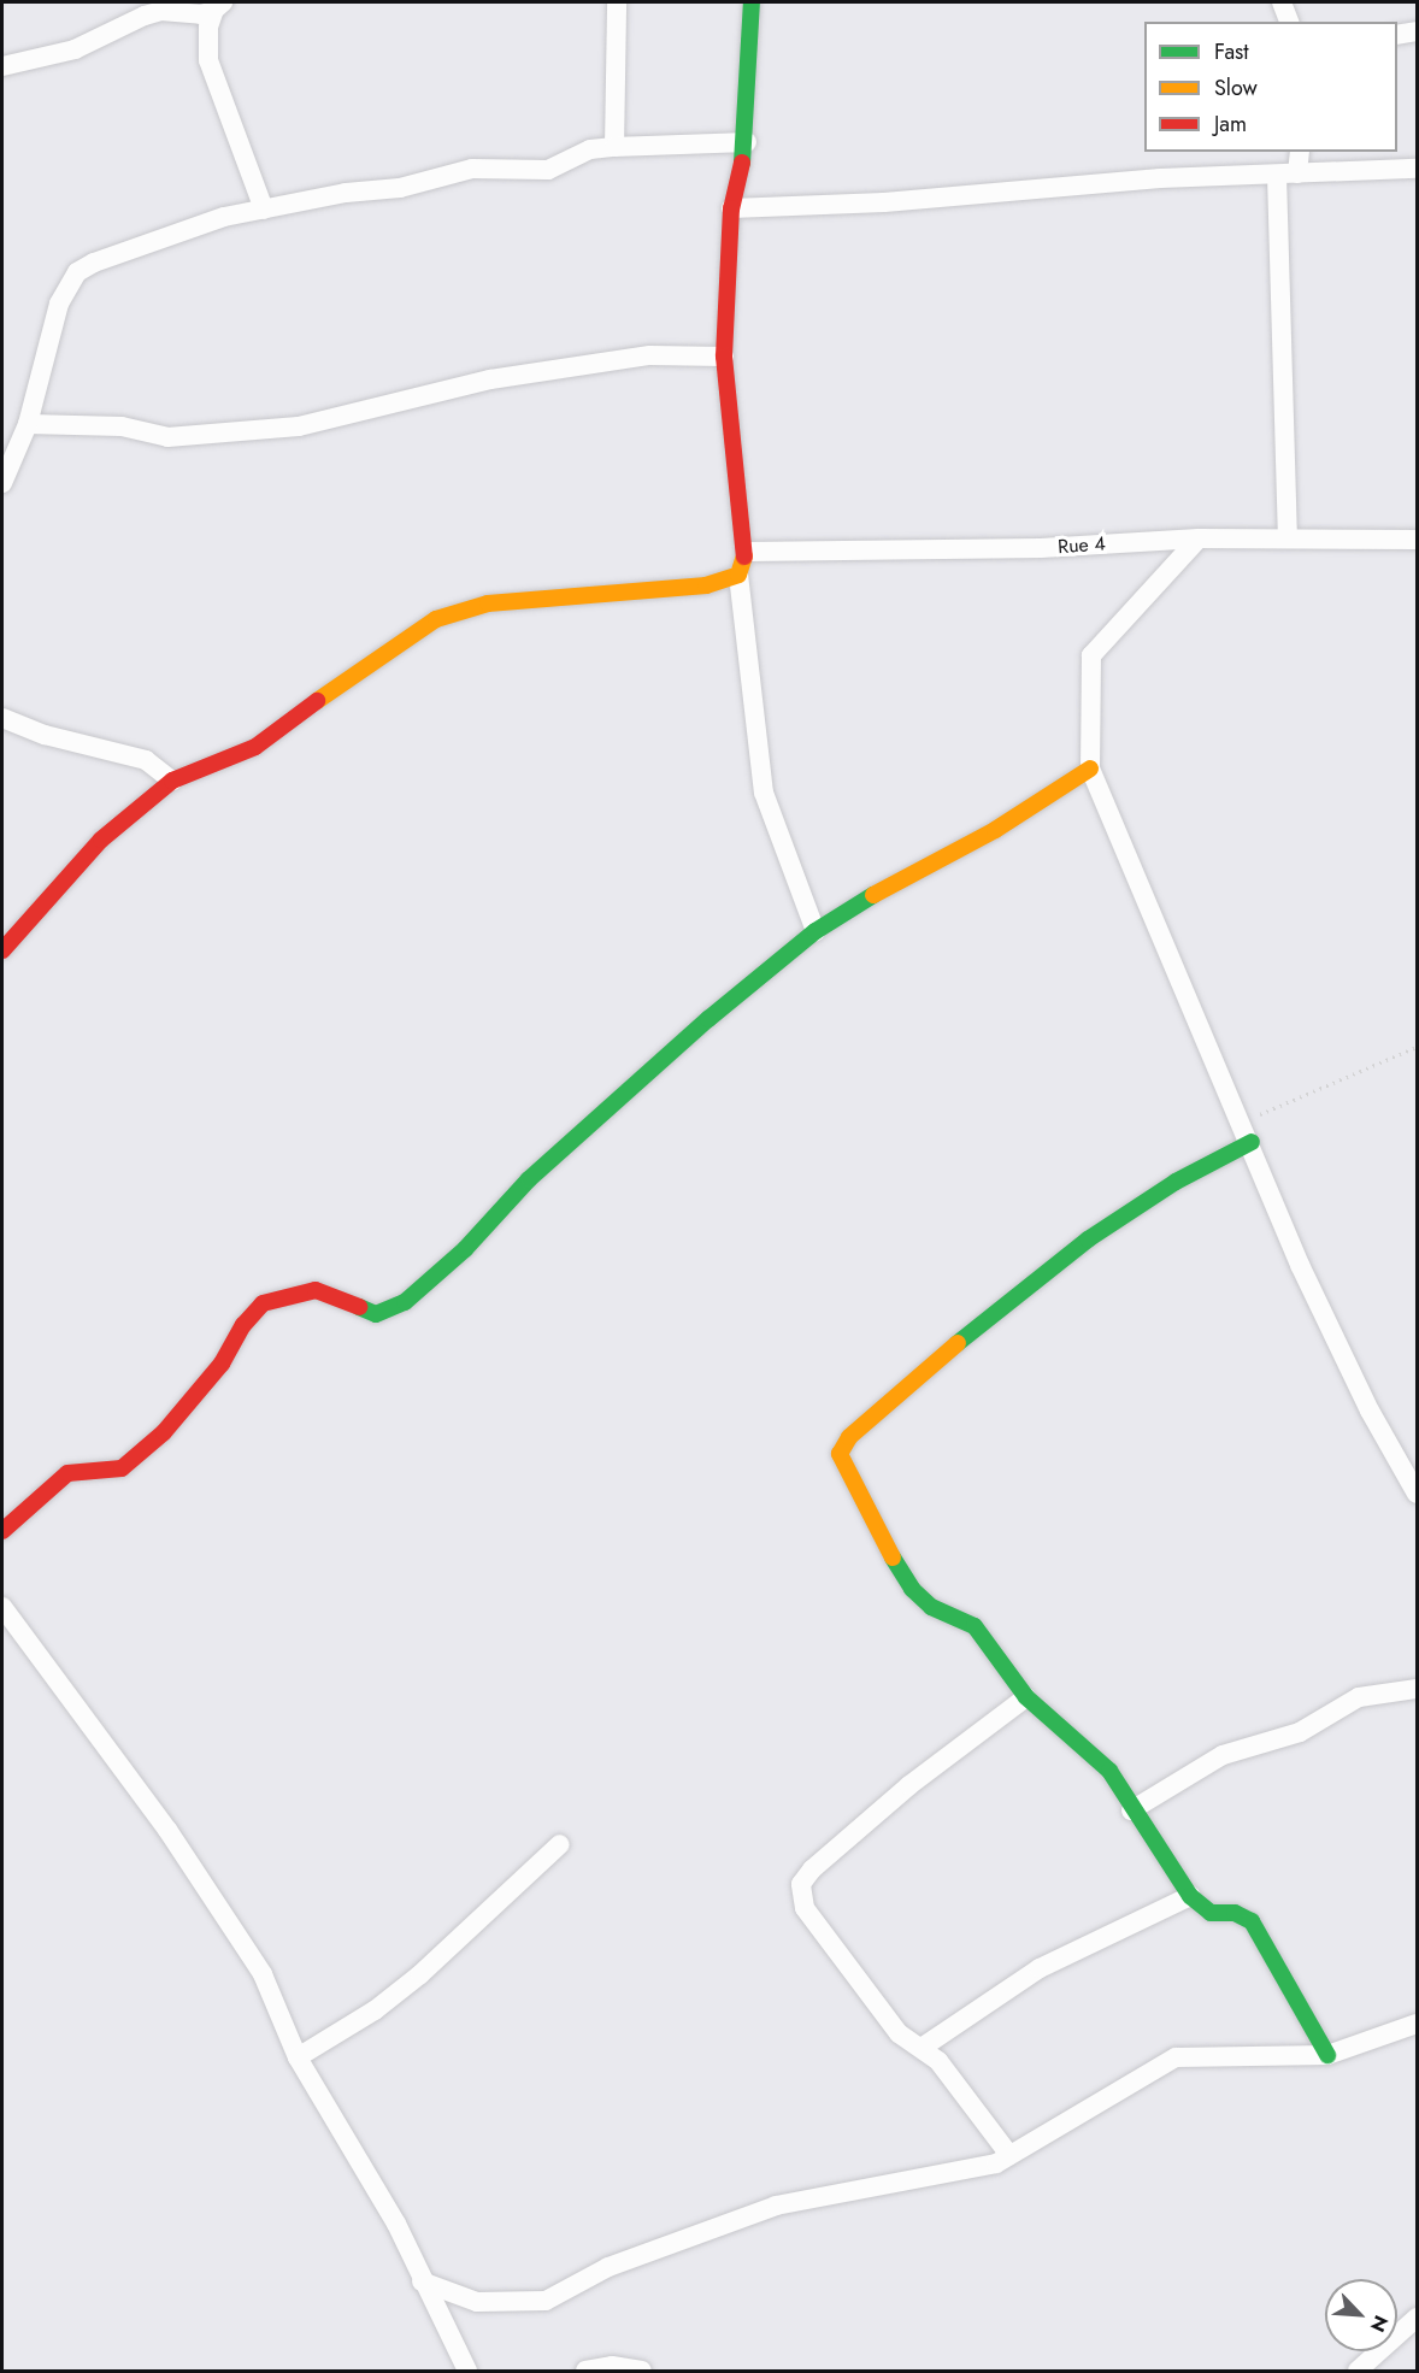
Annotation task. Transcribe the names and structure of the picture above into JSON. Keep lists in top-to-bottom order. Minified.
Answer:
{"streets":{"street":["Rue 4"]},"legend":["Fast","Slow","Jam"],"north":"bottom right"}
